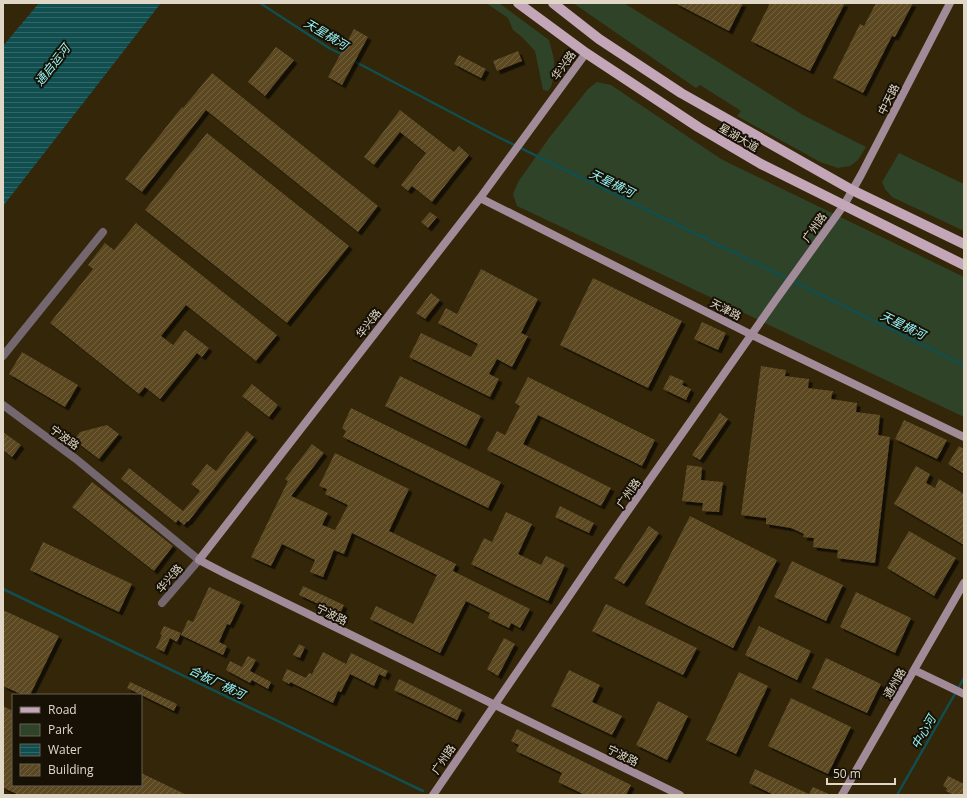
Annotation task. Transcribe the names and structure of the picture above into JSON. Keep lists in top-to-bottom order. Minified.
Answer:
{"streets":{"main road":["星湖大道"],"street":["华兴路","中天路","广州路","天津路","宁波路","通州路"]},"crossings":[["华兴路","星湖大道"],["华兴路","天津路"],["华兴路","宁波路"],["中天路","星湖大道"],["中天路","广州路"],["星湖大道","广州路"],["广州路","天津路"],["广州路","宁波路"]],"water":["天星横河","通启运河","合板厂横河","中心河"],"legend":["Road","Park","Water","Building"],"scale_bar":"50 m"}
